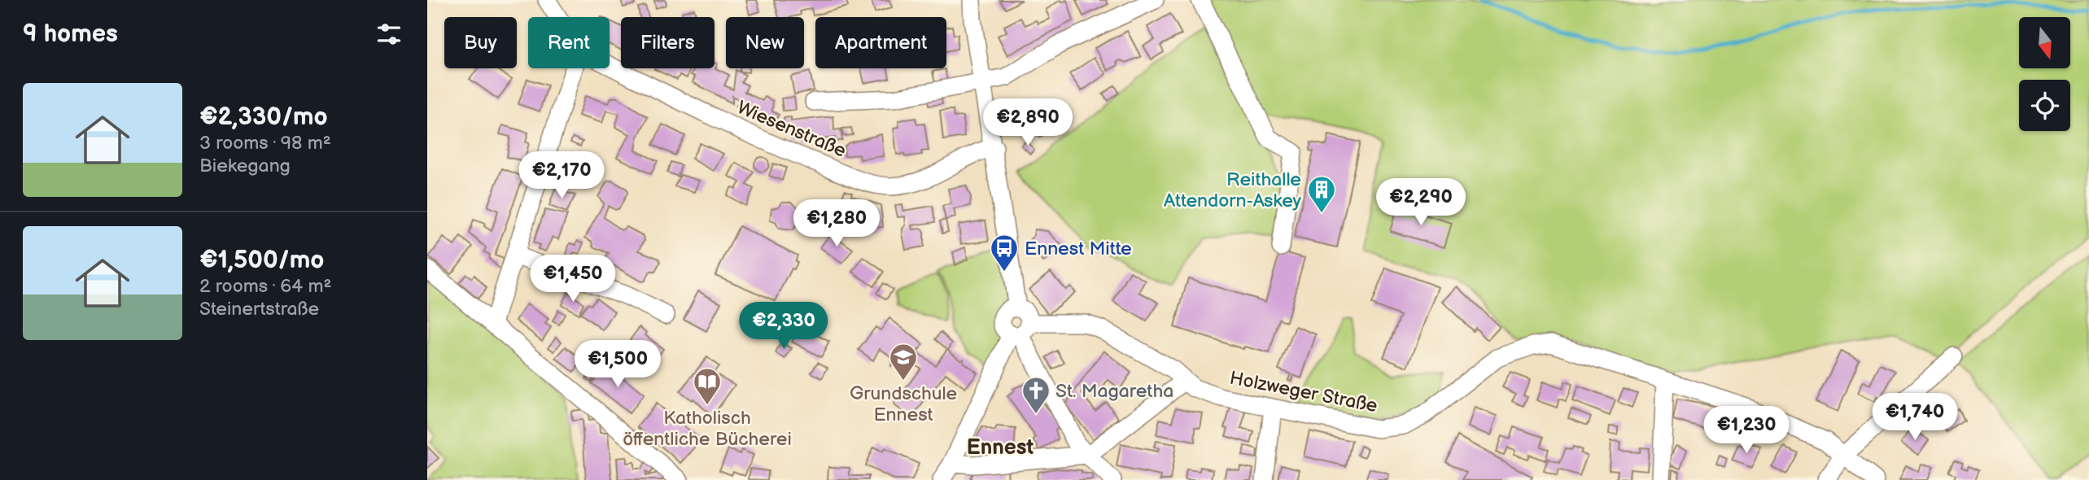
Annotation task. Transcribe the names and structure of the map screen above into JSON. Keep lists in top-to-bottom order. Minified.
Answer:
{"streets":{"street":["Wiesenstraße","Holzweger Straße"]},"districts":["Ennest"],"places":{"building":["Reithalle Attendorn-Askey"],"bus stop":["Ennest Mitte"],"school or university":["Grundschule Ennest"],"library":["Katholisch öffentliche Bücherei"],"church":["St. Magaretha"]},"north":"bottom","page":{"heading":"9 homes","chip":["Buy","Rent","Filters","New","Apartment"],"list":[{"name":"€2,330/mo","note":"3 rooms · 98 m² · Biekegang"},{"name":"€1,500/mo","note":"2 rooms · 64 m² · Steinertstraße"}],"price":["€2,890","€2,170","€2,290","€1,280","€1,450","€2,330","€1,500","€1,740","€1,230"]}}
